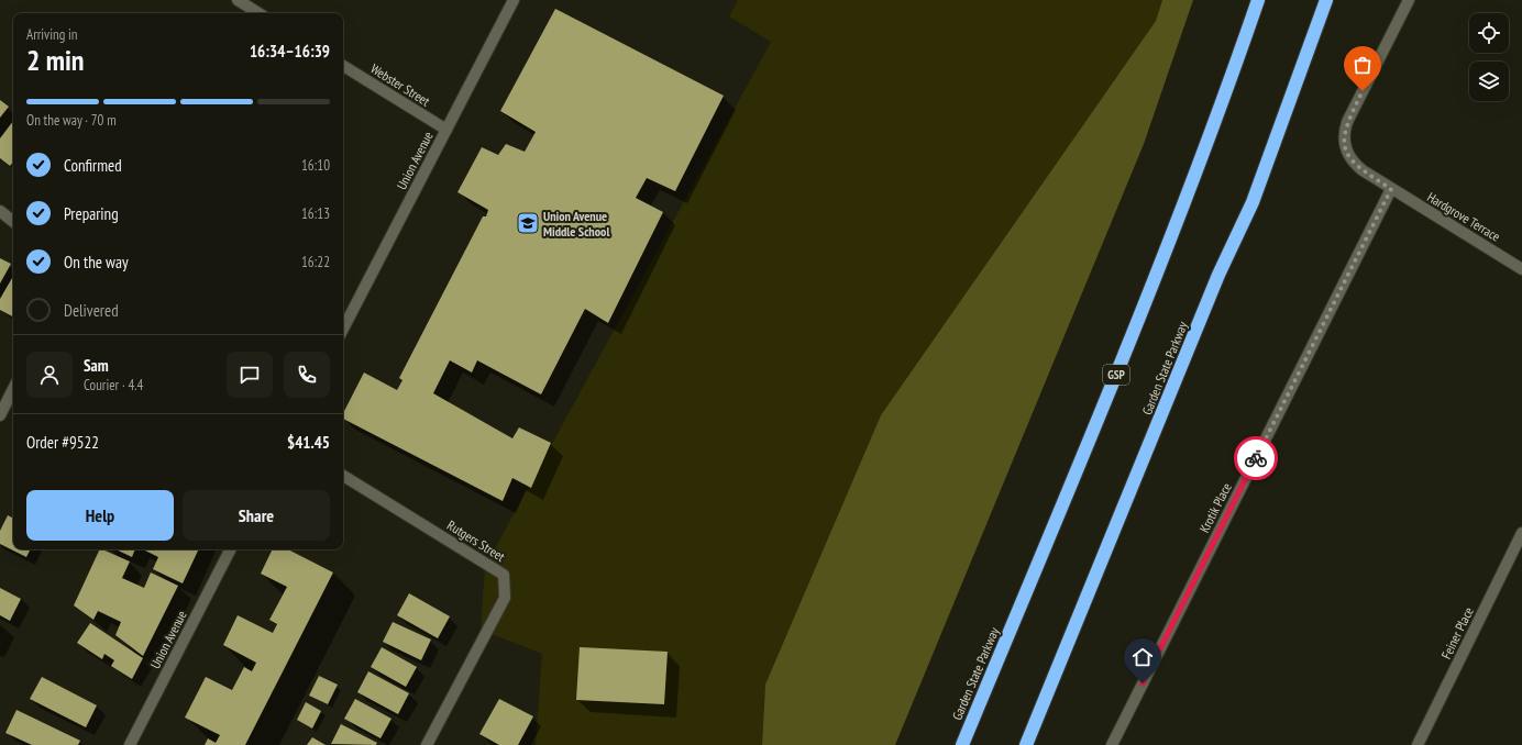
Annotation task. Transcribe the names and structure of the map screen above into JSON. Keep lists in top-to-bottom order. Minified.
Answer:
{"streets":{"highway":["Garden State Parkway","GSP"],"street":["Webster Street","Union Avenue","Hardgrove Terrace","Krotik Place","Rutgers Street","Feiner Place"]},"crossings":[["Webster Street","Union Avenue"],["Hardgrove Terrace","Krotik Place"]],"places":{"school or university":["Union Avenue Middle School"]},"page":{"heading":["2 min","Arriving in","16:34–16:39"],"panel":["Sam","Courier · 4.4","Order #9522","$41.45"],"bar":"On the way · 70 m","list":[["Confirmed","16:10"],["Preparing","16:13"],["On the way","16:22"],"Delivered"],"buttons":["Help","Share"]}}
